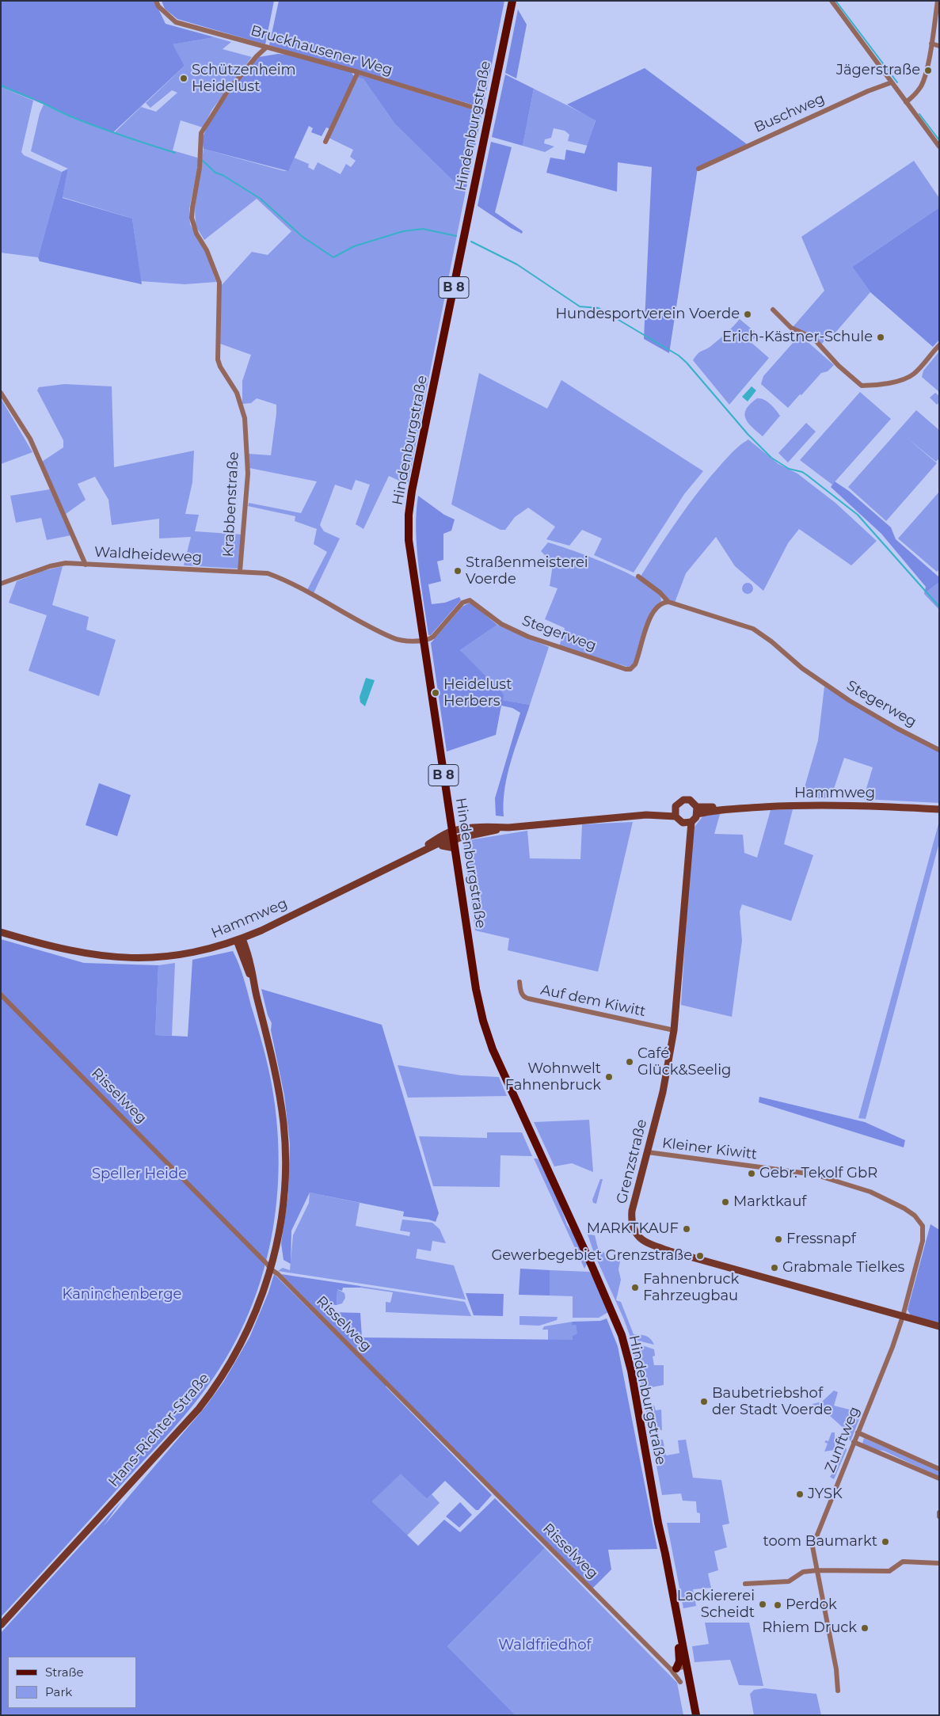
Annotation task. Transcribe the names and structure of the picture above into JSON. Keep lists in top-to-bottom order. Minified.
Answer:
{"streets":{"main road":["Hindenburgstraße","B 8","Hammweg","Grenzstraße","Hans-Richter-Straße"],"street":["Bruckhausener Weg","Buschweg","Krabbenstraße","Waldheideweg","Stegerweg","Auf dem Kiwitt","Risselweg","Kleiner Kiwitt","Zunftweg"]},"crossings":[["Bruckhausener Weg","Hindenburgstraße"],["Bruckhausener Weg","Krabbenstraße"],["Hindenburgstraße","Waldheideweg"],["Hindenburgstraße","Stegerweg"],["Hindenburgstraße","Hammweg"],["Hindenburgstraße","Risselweg"],["Krabbenstraße","Waldheideweg"],["Waldheideweg","Stegerweg"],["Hammweg","Grenzstraße"],["Hammweg","Hans-Richter-Straße"],["Auf dem Kiwitt","Grenzstraße"],["Risselweg","Hans-Richter-Straße"],["Kleiner Kiwitt","Grenzstraße"],["Kleiner Kiwitt","Zunftweg"],["Grenzstraße","Zunftweg"]],"parks":["Speller Heide","Kaninchenberge","Waldfriedhof"],"places":["Jägerstraße","Schützenheim Heidelust","Hundesportverein Voerde","Erich-Kästner-Schule","Straßenmeisterei Voerde","Heidelust Herbers","Café Glück&Seelig","Wohnwelt Fahnenbruck","Gebr. Tekolf GbR","Marktkauf","MARKTKAUF","Fressnapf","Gewerbegebiet Grenzstraße","Grabmale Tielkes","Fahnenbruck Fahrzeugbau","Baubetriebshof der Stadt Voerde","JYSK","toom Baumarkt","Lackiererei Scheidt","Perdok","Rhiem Druck"],"legend":["Straße","Park"]}
